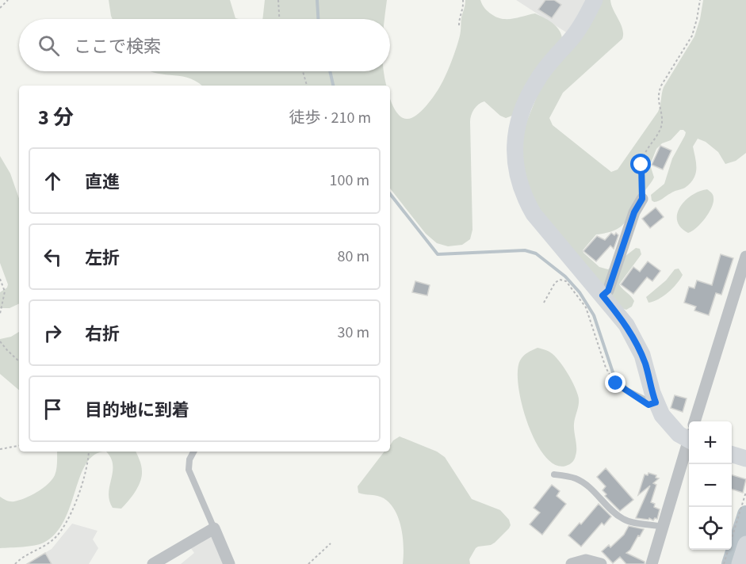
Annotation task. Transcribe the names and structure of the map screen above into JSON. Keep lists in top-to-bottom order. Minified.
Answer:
{"page":{"search":"ここで検索","heading":["3 分","徒歩 · 210 m"],"list":[["直進","100 m"],["左折","80 m"],["右折","30 m"],"目的地に到着"],"map_buttons":["+","−"]}}
